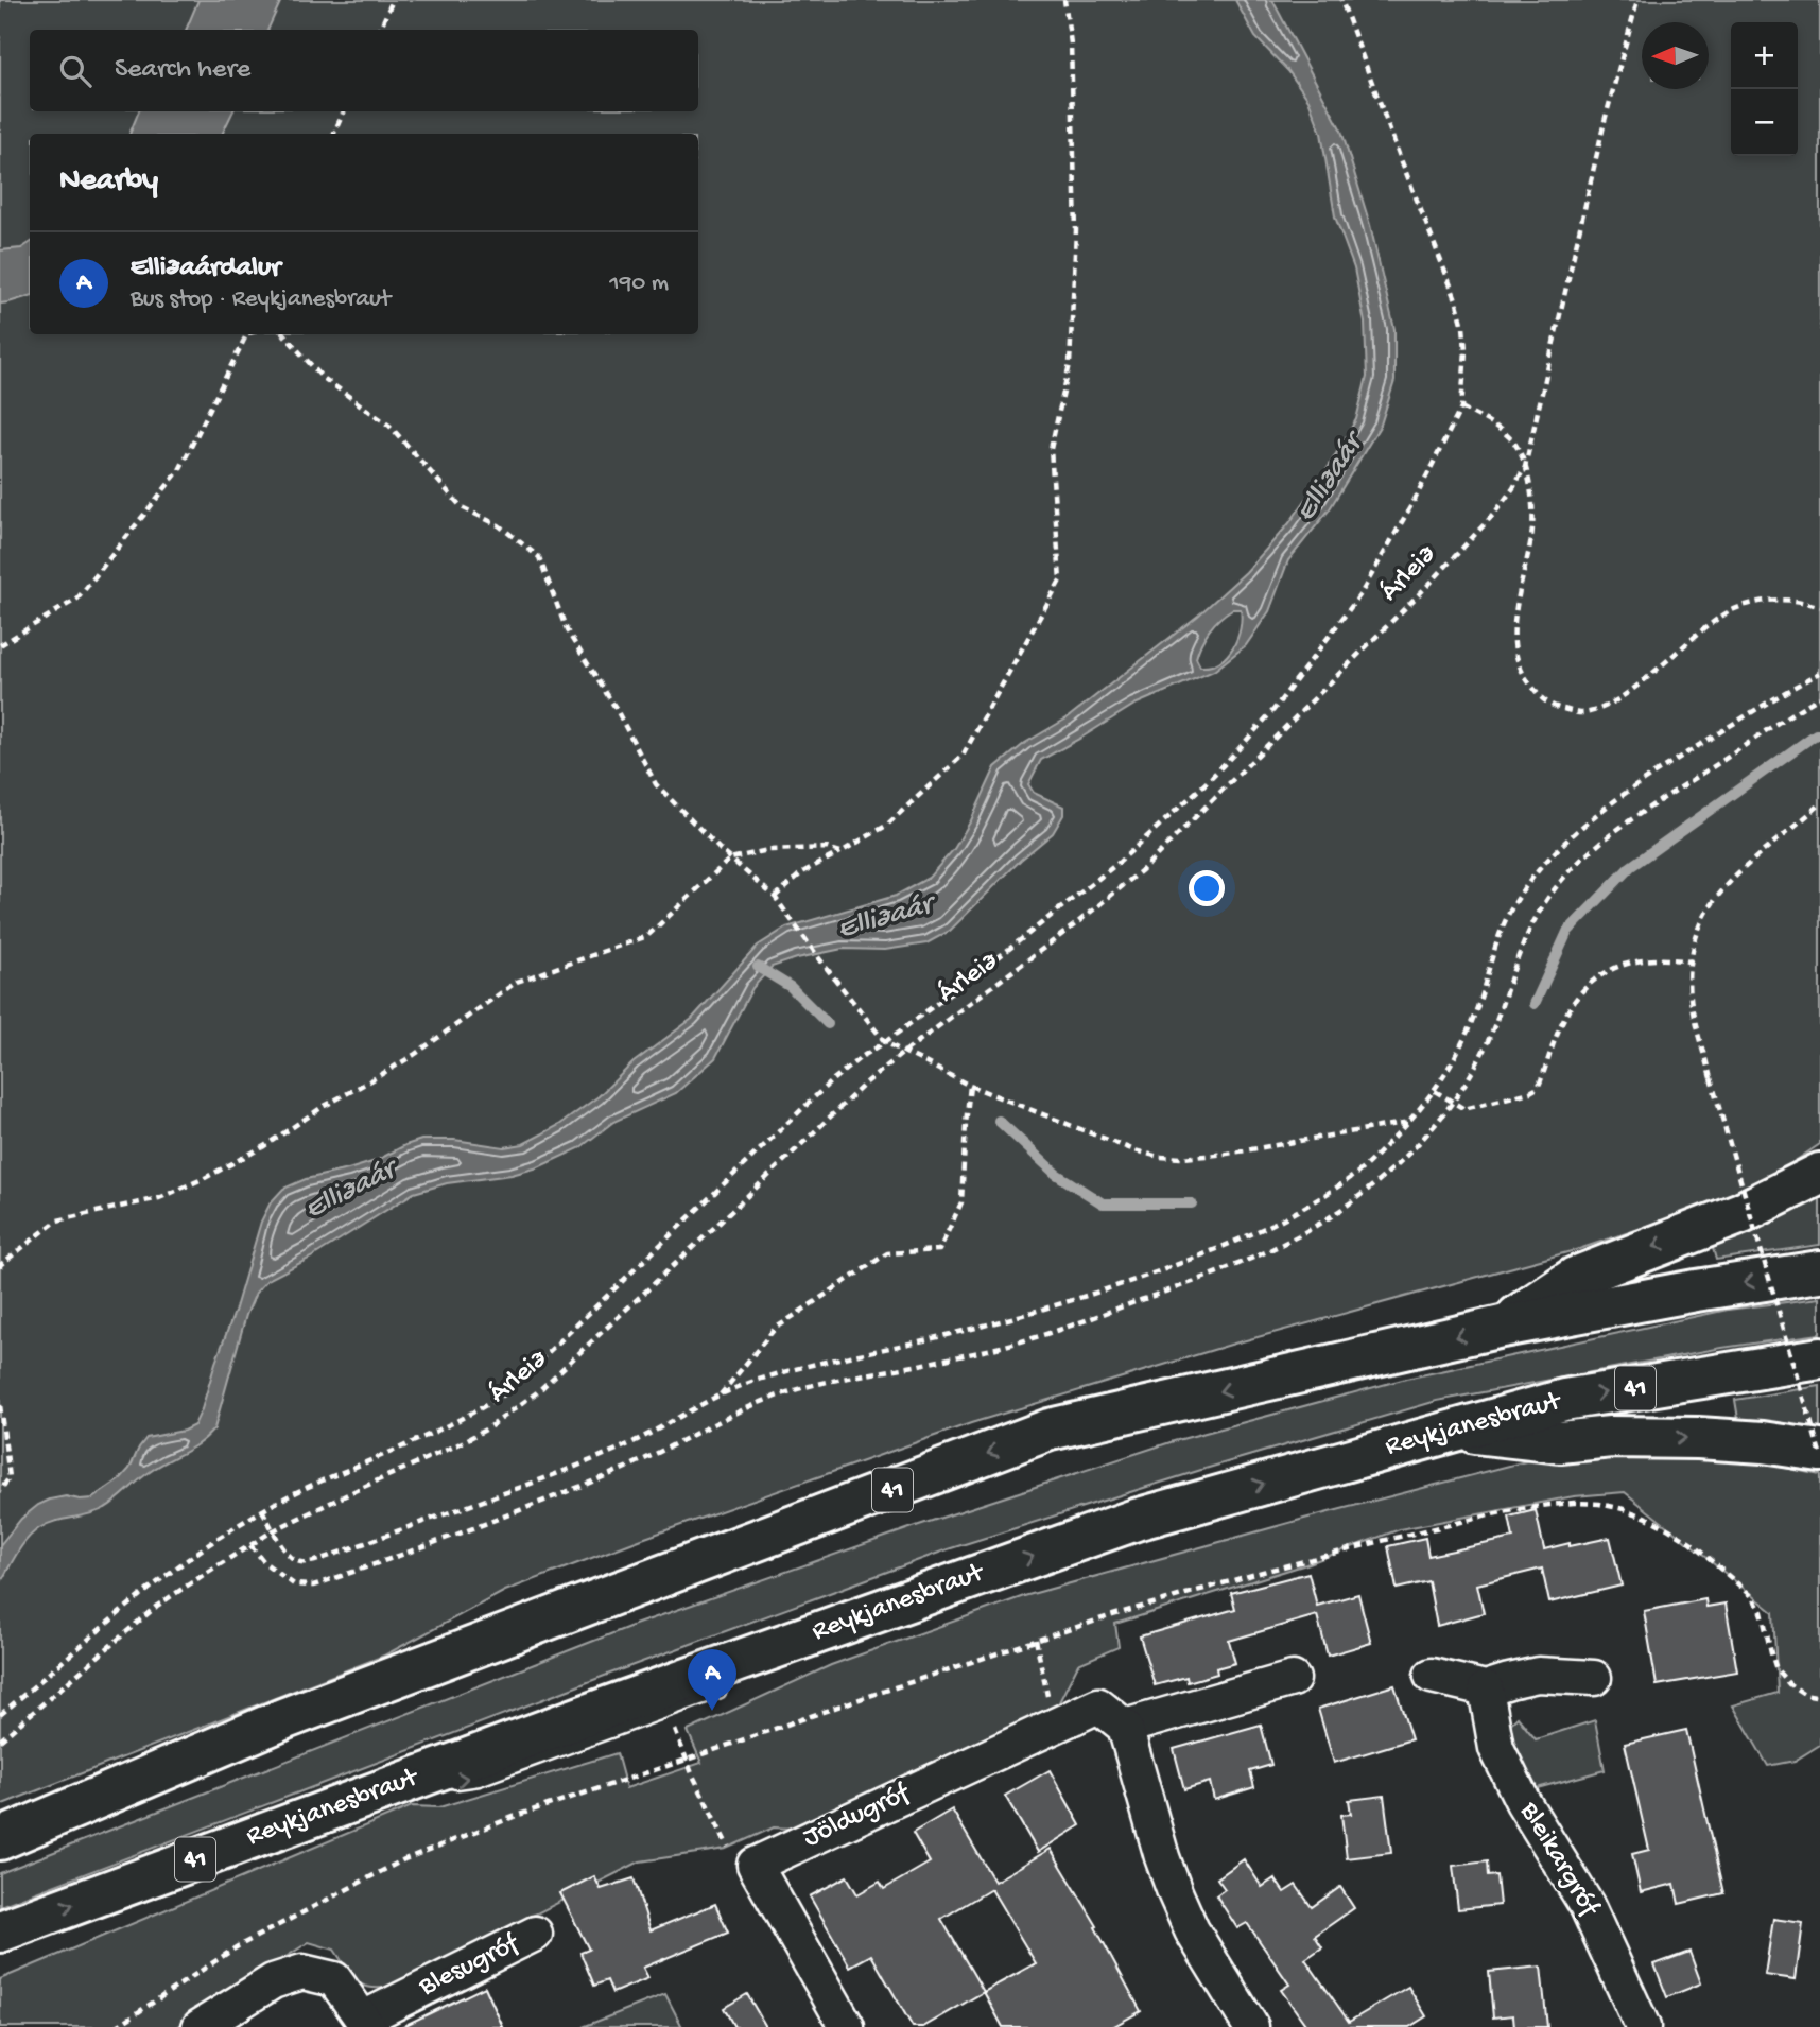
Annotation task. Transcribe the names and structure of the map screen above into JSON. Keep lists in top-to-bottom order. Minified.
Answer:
{"streets":{"highway":["41","Reykjanesbraut"],"street":["Jöldugróf","Bleikargróf","Blesugróf"],"path":["Árleið"]},"water":["Elliðaár"],"north":"left","page":{"map_buttons":["+","−"],"search":"Search here","heading":"Nearby","list":[{"mark":"A","name":"Elliðaárdalur","note":"Bus stop · Reykjanesbraut","value":"190 m"}],"pins":"A"}}
